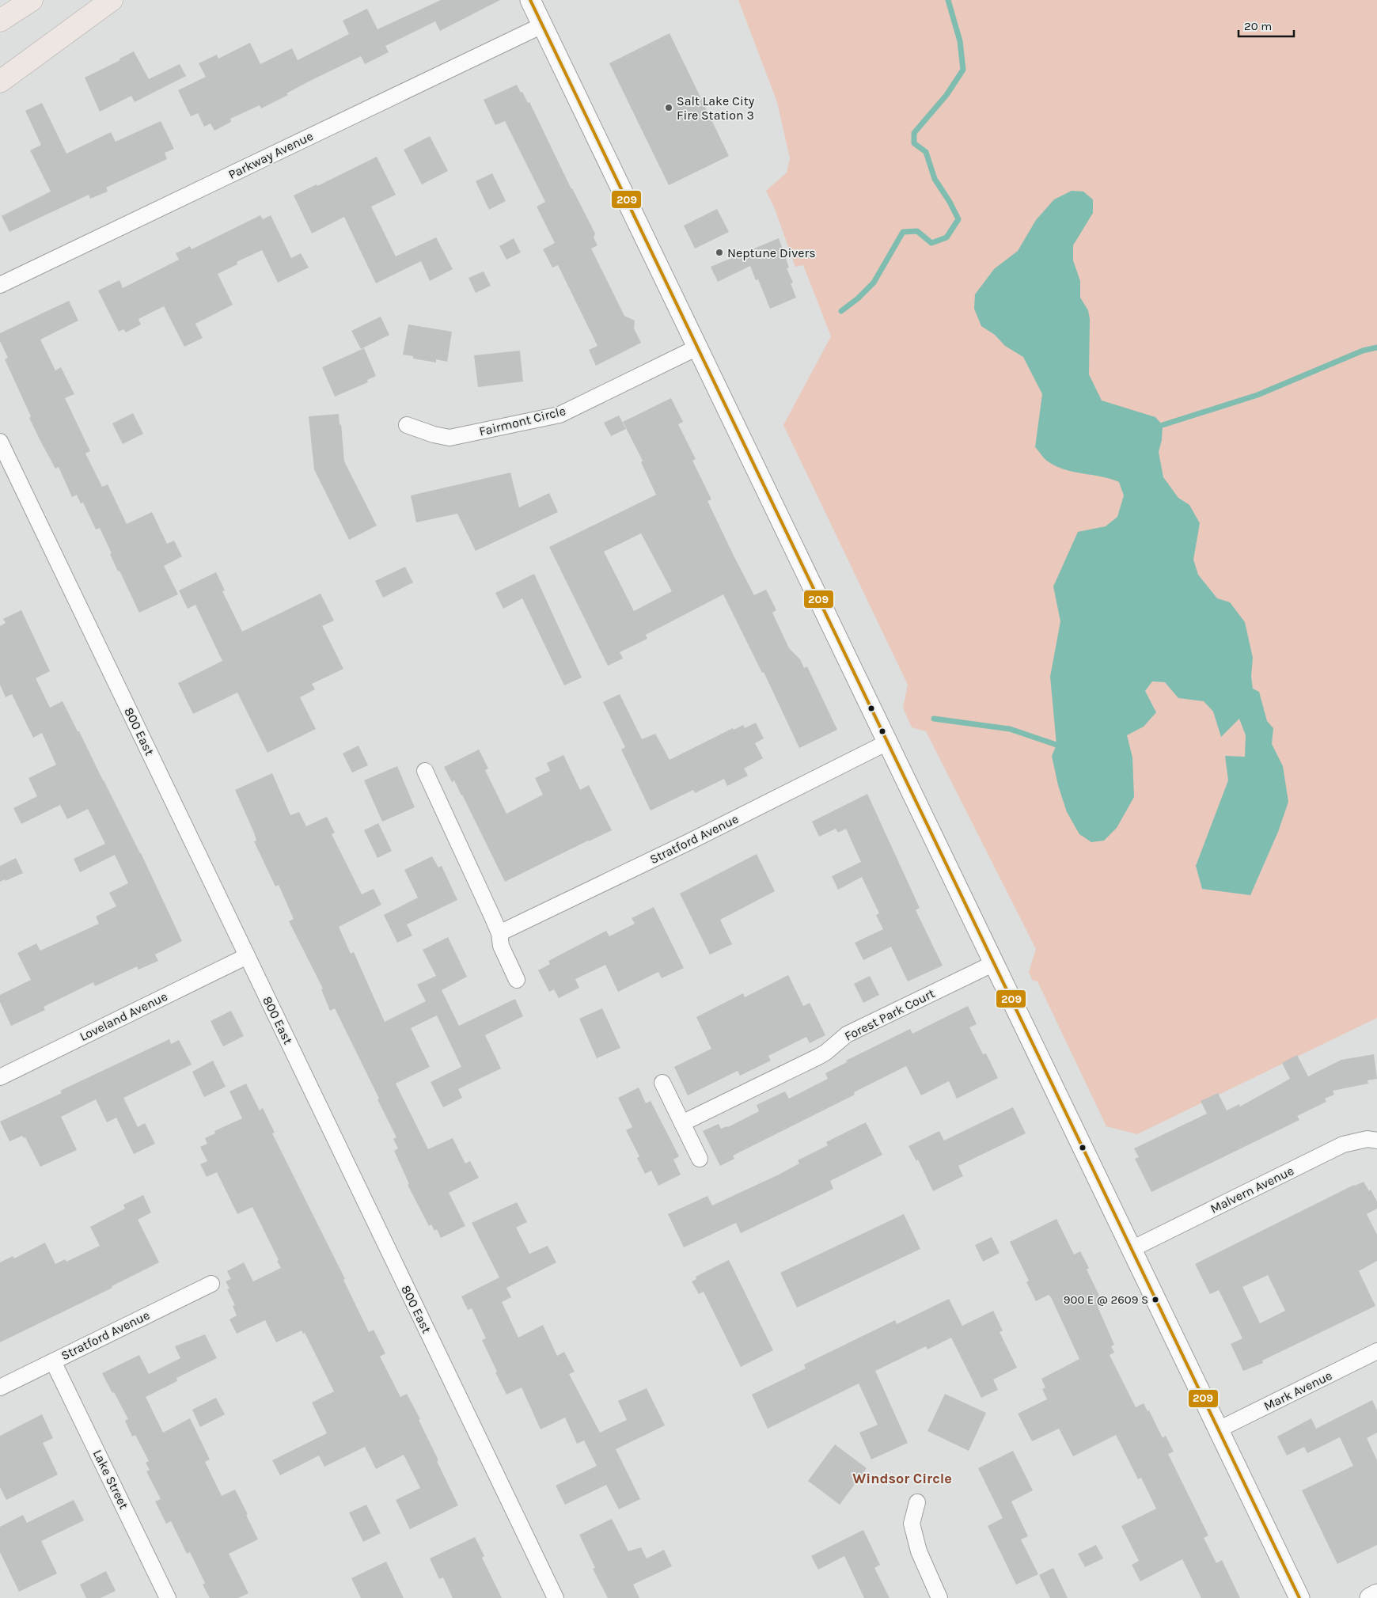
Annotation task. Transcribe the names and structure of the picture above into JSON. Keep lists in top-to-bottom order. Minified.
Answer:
{"streets":{"street":["Parkway Avenue","Fairmont Circle","800 East","Stratford Avenue","Forest Park Court","Loveland Avenue","Malvern Avenue","Mark Avenue","Lake Street"]},"crossings":[["800 East","Loveland Avenue"],["Stratford Avenue","Lake Street"]],"districts":["Windsor Circle"],"places":["Salt Lake City Fire Station 3","Neptune Divers","900 E @ 2609 S"],"lines":["transit line 209"],"scale_bar":"20 m"}
